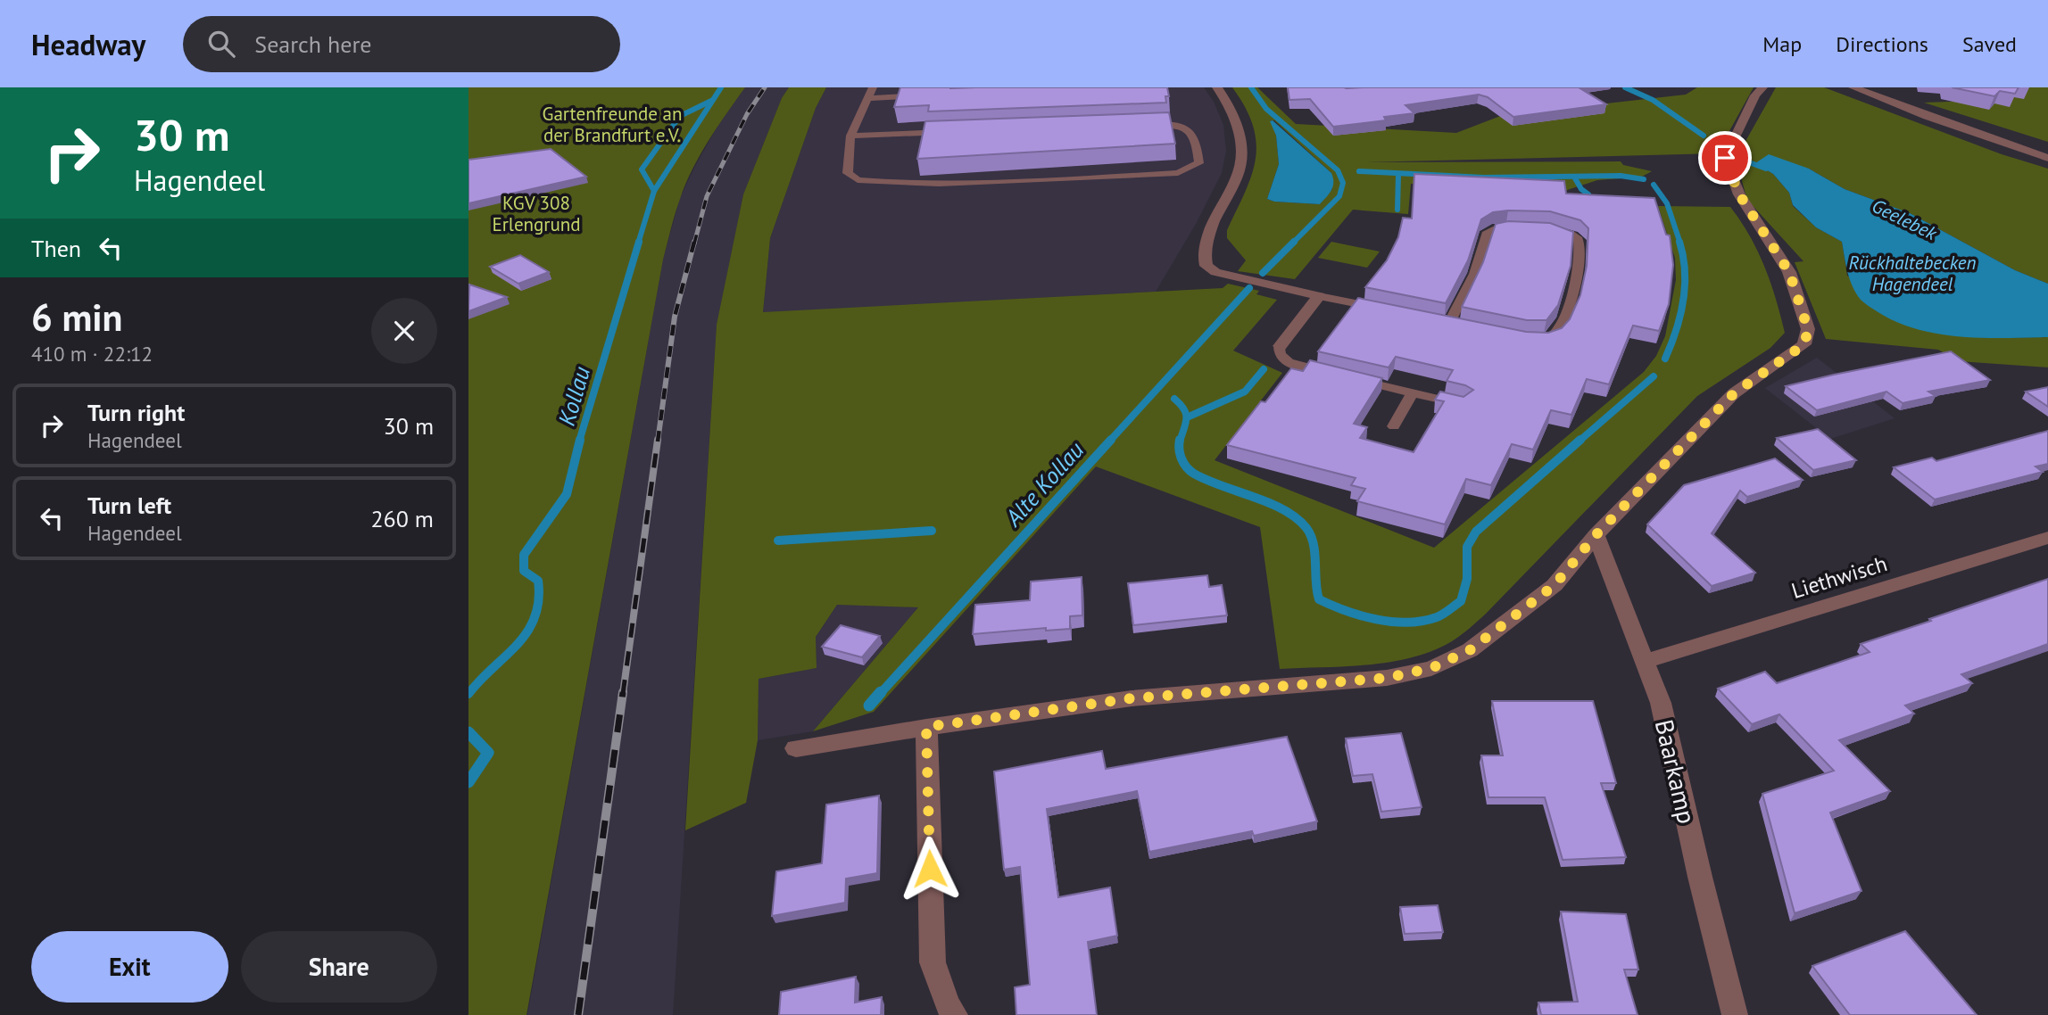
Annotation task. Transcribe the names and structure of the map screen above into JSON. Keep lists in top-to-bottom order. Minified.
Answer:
{"streets":{"street":["Liethwisch","Baarkamp"]},"crossings":[["Liethwisch","Baarkamp"]],"water":["Geelebek","Rückhaltebecken Hagendeel","Kollau","Alte Kollau"],"parks":["Gartenfreunde an der Brandfurt e.V.","KGV 308 Erlengrund"],"page":{"header":"Headway","search":"Search here","nav":["Map","Directions","Saved"],"turn":["30 m","Hagendeel"],"then":"Then","heading":["6 min","410 m · 22:12"],"list":[{"name":"Turn right","note":"Hagendeel","value":"30 m"},{"name":"Turn left","note":"Hagendeel","value":"260 m"}],"buttons":["Exit","Share"]}}
